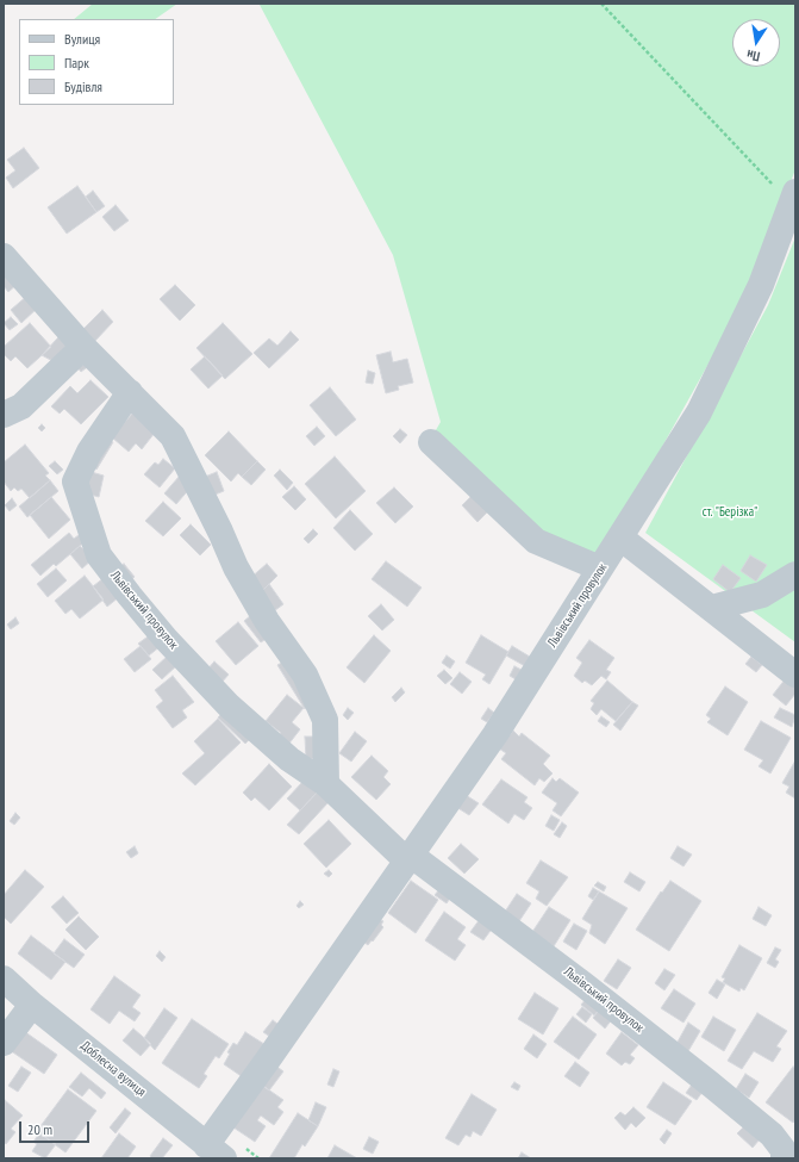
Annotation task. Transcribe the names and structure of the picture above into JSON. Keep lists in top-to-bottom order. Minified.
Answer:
{"streets":{"street":["Львівський провулок","Доблесна вулиця"]},"crossings":[["Львівський провулок","Доблесна вулиця"]],"parks":["ст. \"Берізка\""],"legend":["Вулиця","Парк","Будівля"],"scale_bar":"20 m","north":"bottom"}
